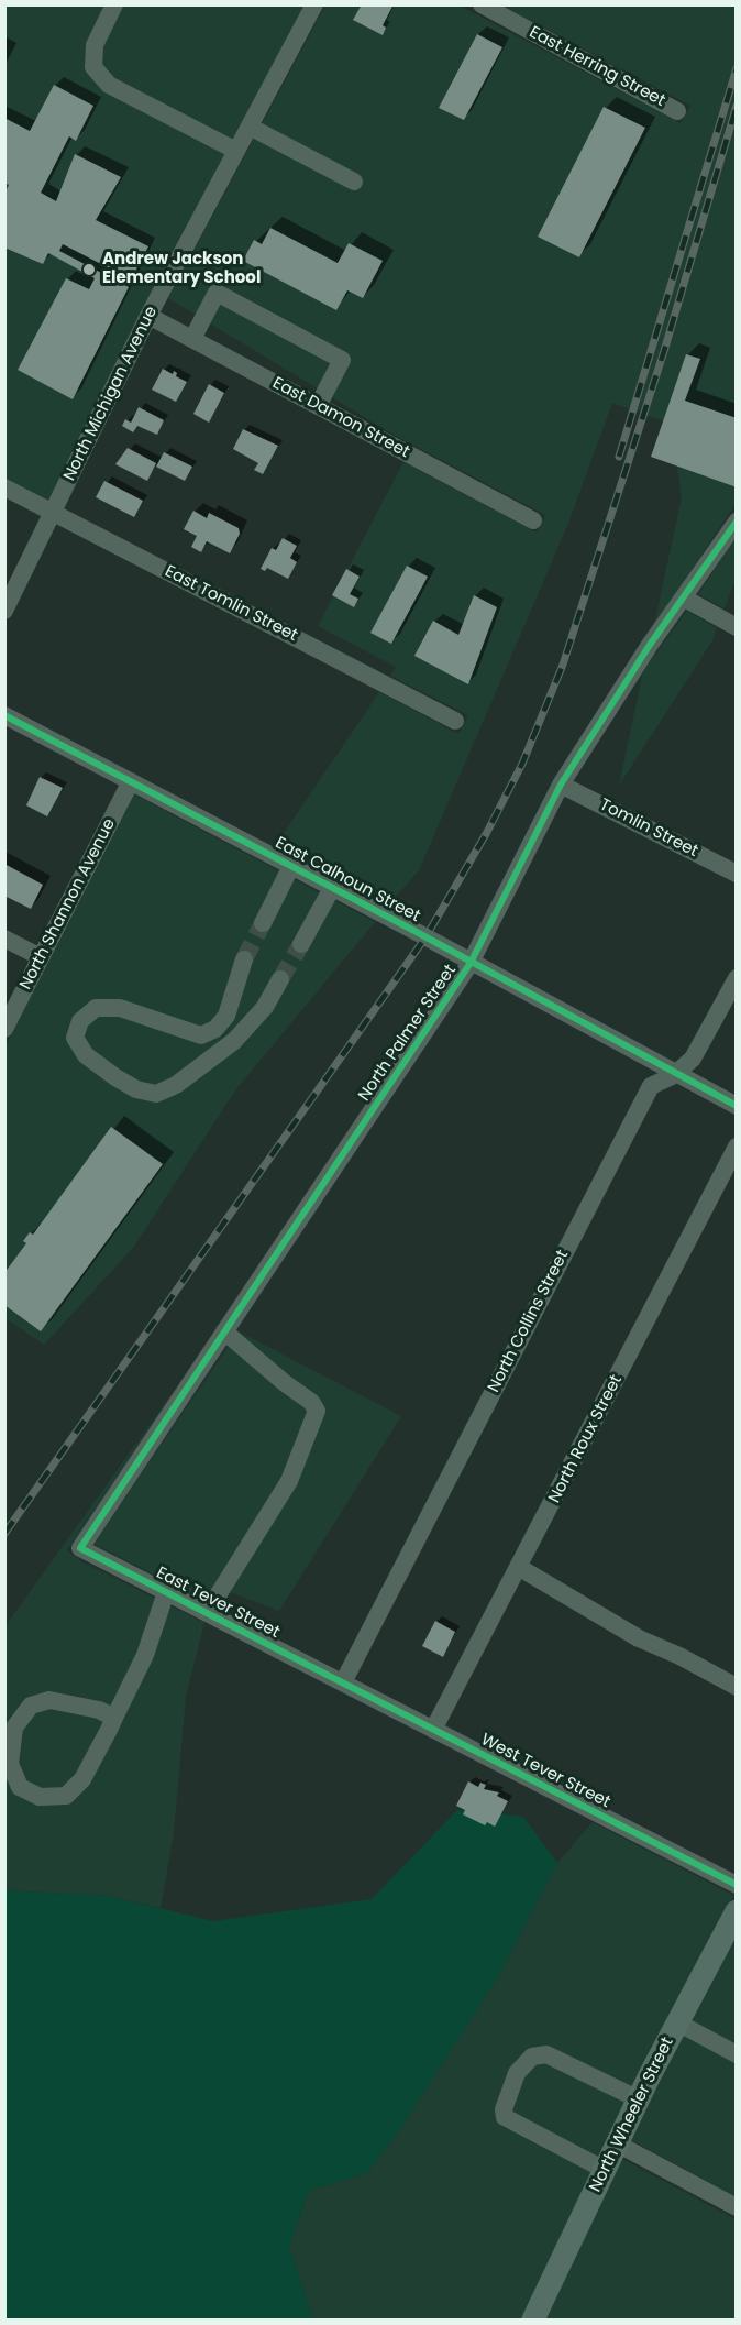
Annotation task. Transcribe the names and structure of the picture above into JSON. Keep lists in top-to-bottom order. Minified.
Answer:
{"streets":{"main road":["North Wheeler Street"],"street":["East Herring Street","North Michigan Avenue","East Damon Street","East Tomlin Street","Tomlin Street","East Calhoun Street","North Shannon Avenue","North Palmer Street","North Collins Street","North Roux Street","East Tever Street","West Tever Street"]},"crossings":[["North Michigan Avenue","East Damon Street"],["North Michigan Avenue","East Tomlin Street"],["Tomlin Street","North Palmer Street"],["East Calhoun Street","North Shannon Avenue"],["East Calhoun Street","North Palmer Street"],["East Calhoun Street","North Collins Street"],["North Palmer Street","East Tever Street"],["North Collins Street","East Tever Street"],["North Collins Street","West Tever Street"],["North Roux Street","West Tever Street"],["East Tever Street","West Tever Street"]],"places":["Andrew Jackson Elementary School"]}
